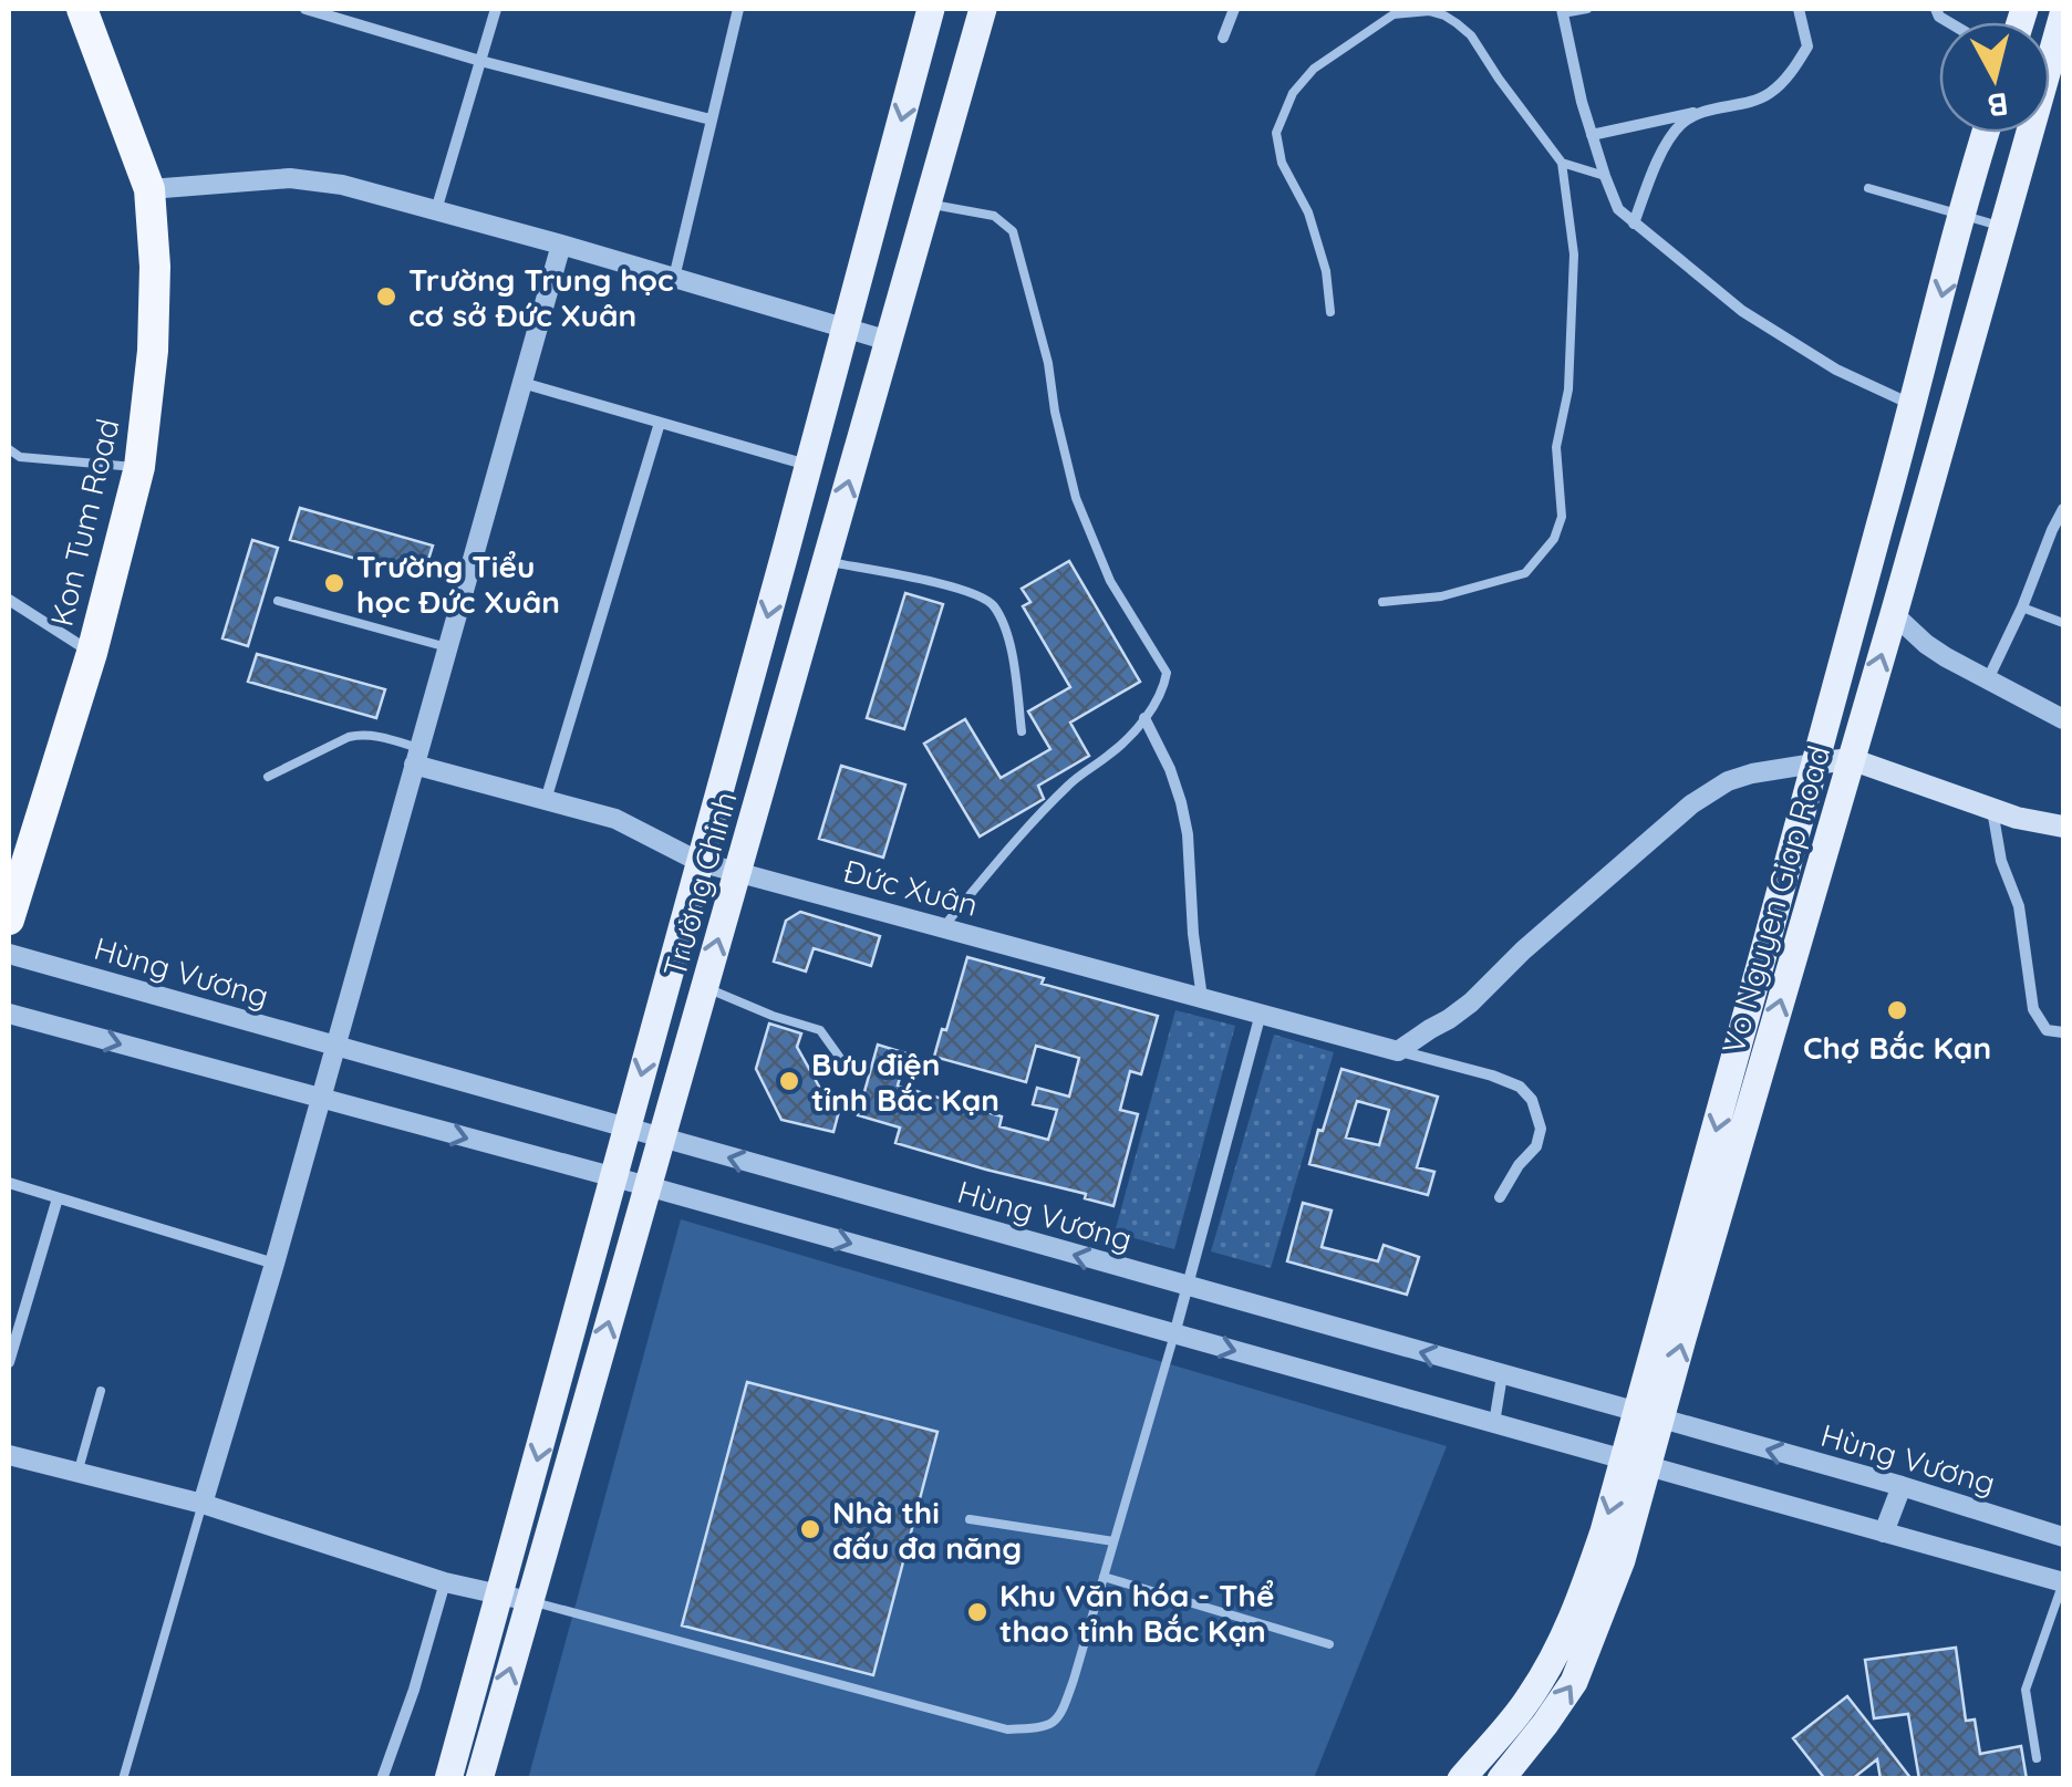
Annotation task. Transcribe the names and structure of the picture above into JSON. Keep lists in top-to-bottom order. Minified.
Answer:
{"streets":{"highway":["Kon Tum Road"],"main road":["Trường Chinh","Vo Nguyen Giap Road"],"street":["Đức Xuân","Hùng Vương"]},"crossings":[["Trường Chinh","Đức Xuân"],["Trường Chinh","Hùng Vương"],["Vo Nguyen Giap Road","Hùng Vương"]],"places":["Trường Trung học cơ sở Đức Xuân","Trường Tiểu học Đức Xuân","Chợ Bắc Kạn","Bưu điện tỉnh Bắc Kạn","Nhà thi đấu đa năng","Khu Văn hóa - Thể thao tỉnh Bắc Kạn"],"north":"bottom"}
